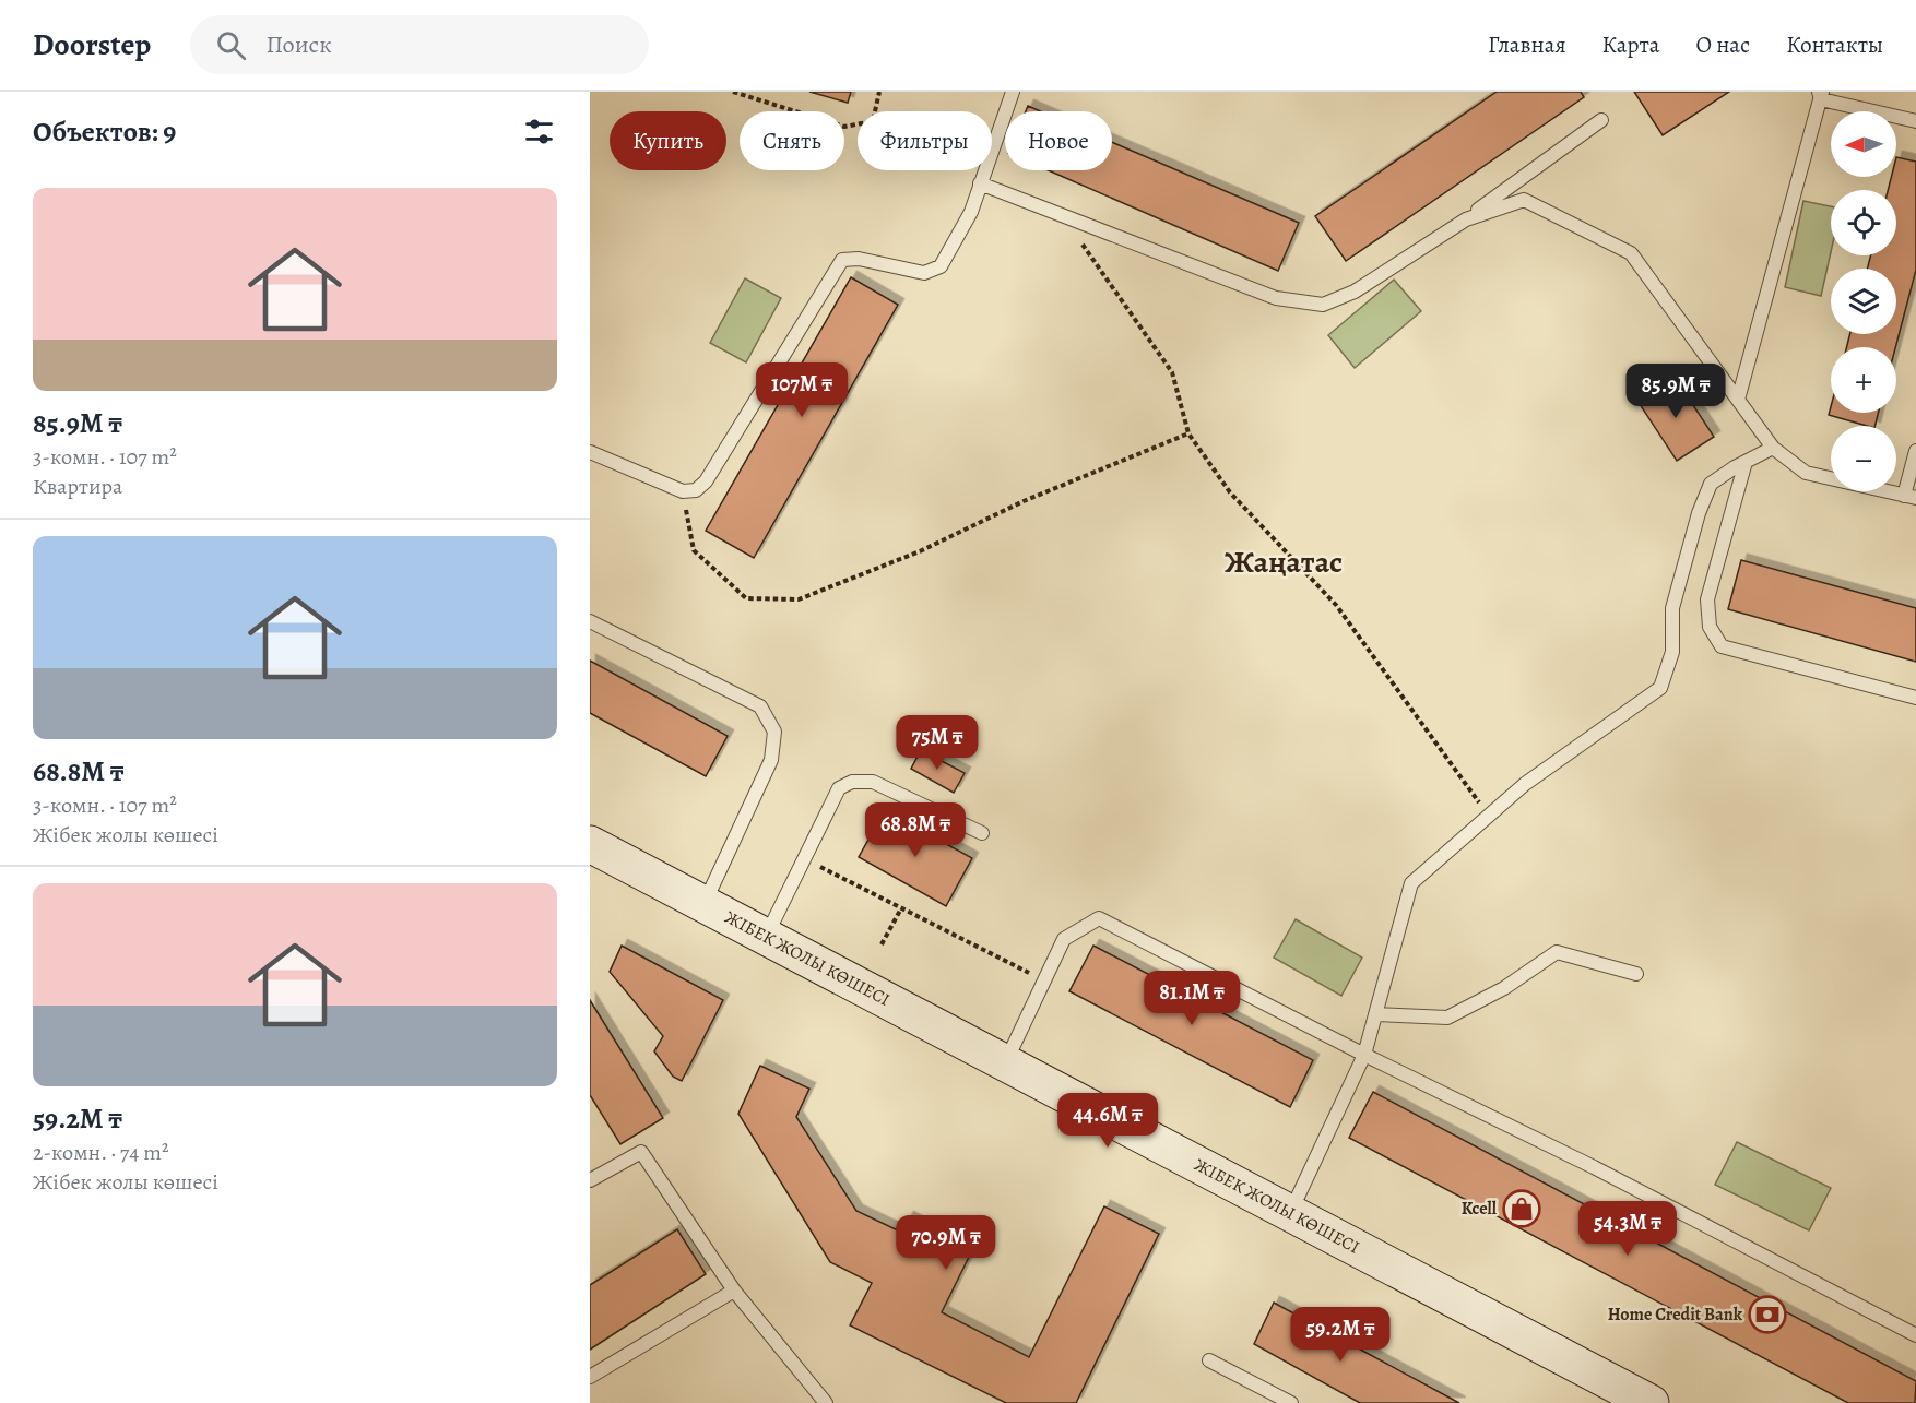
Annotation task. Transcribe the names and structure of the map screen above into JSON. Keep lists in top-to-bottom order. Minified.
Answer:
{"streets":{"main road":["ЖІБЕК ЖОЛЫ КӨШЕСІ"]},"districts":["Жаңатас"],"places":{"shop":["Kcell"],"bank":["Home Credit Bank"]},"north":"left","page":{"header":"Doorstep","search":"Поиск","nav":["Главная","Карта","О нас","Контакты"],"heading":"Объектов: 9","map_buttons":["+","−"],"chip":["Купить","Снять","Фильтры","Новое"],"list":[{"name":"85.9M ₸","note":"3-комн. · 107 m² · Квартира"},{"name":"68.8M ₸","note":"3-комн. · 107 m² · Жібек жолы көшесі"},{"name":"59.2M ₸","note":"2-комн. · 74 m² · Жібек жолы көшесі"}],"price":["107M ₸","85.9M ₸","75M ₸","68.8M ₸","81.1M ₸","44.6M ₸","54.3M ₸","70.9M ₸","59.2M ₸"]}}
